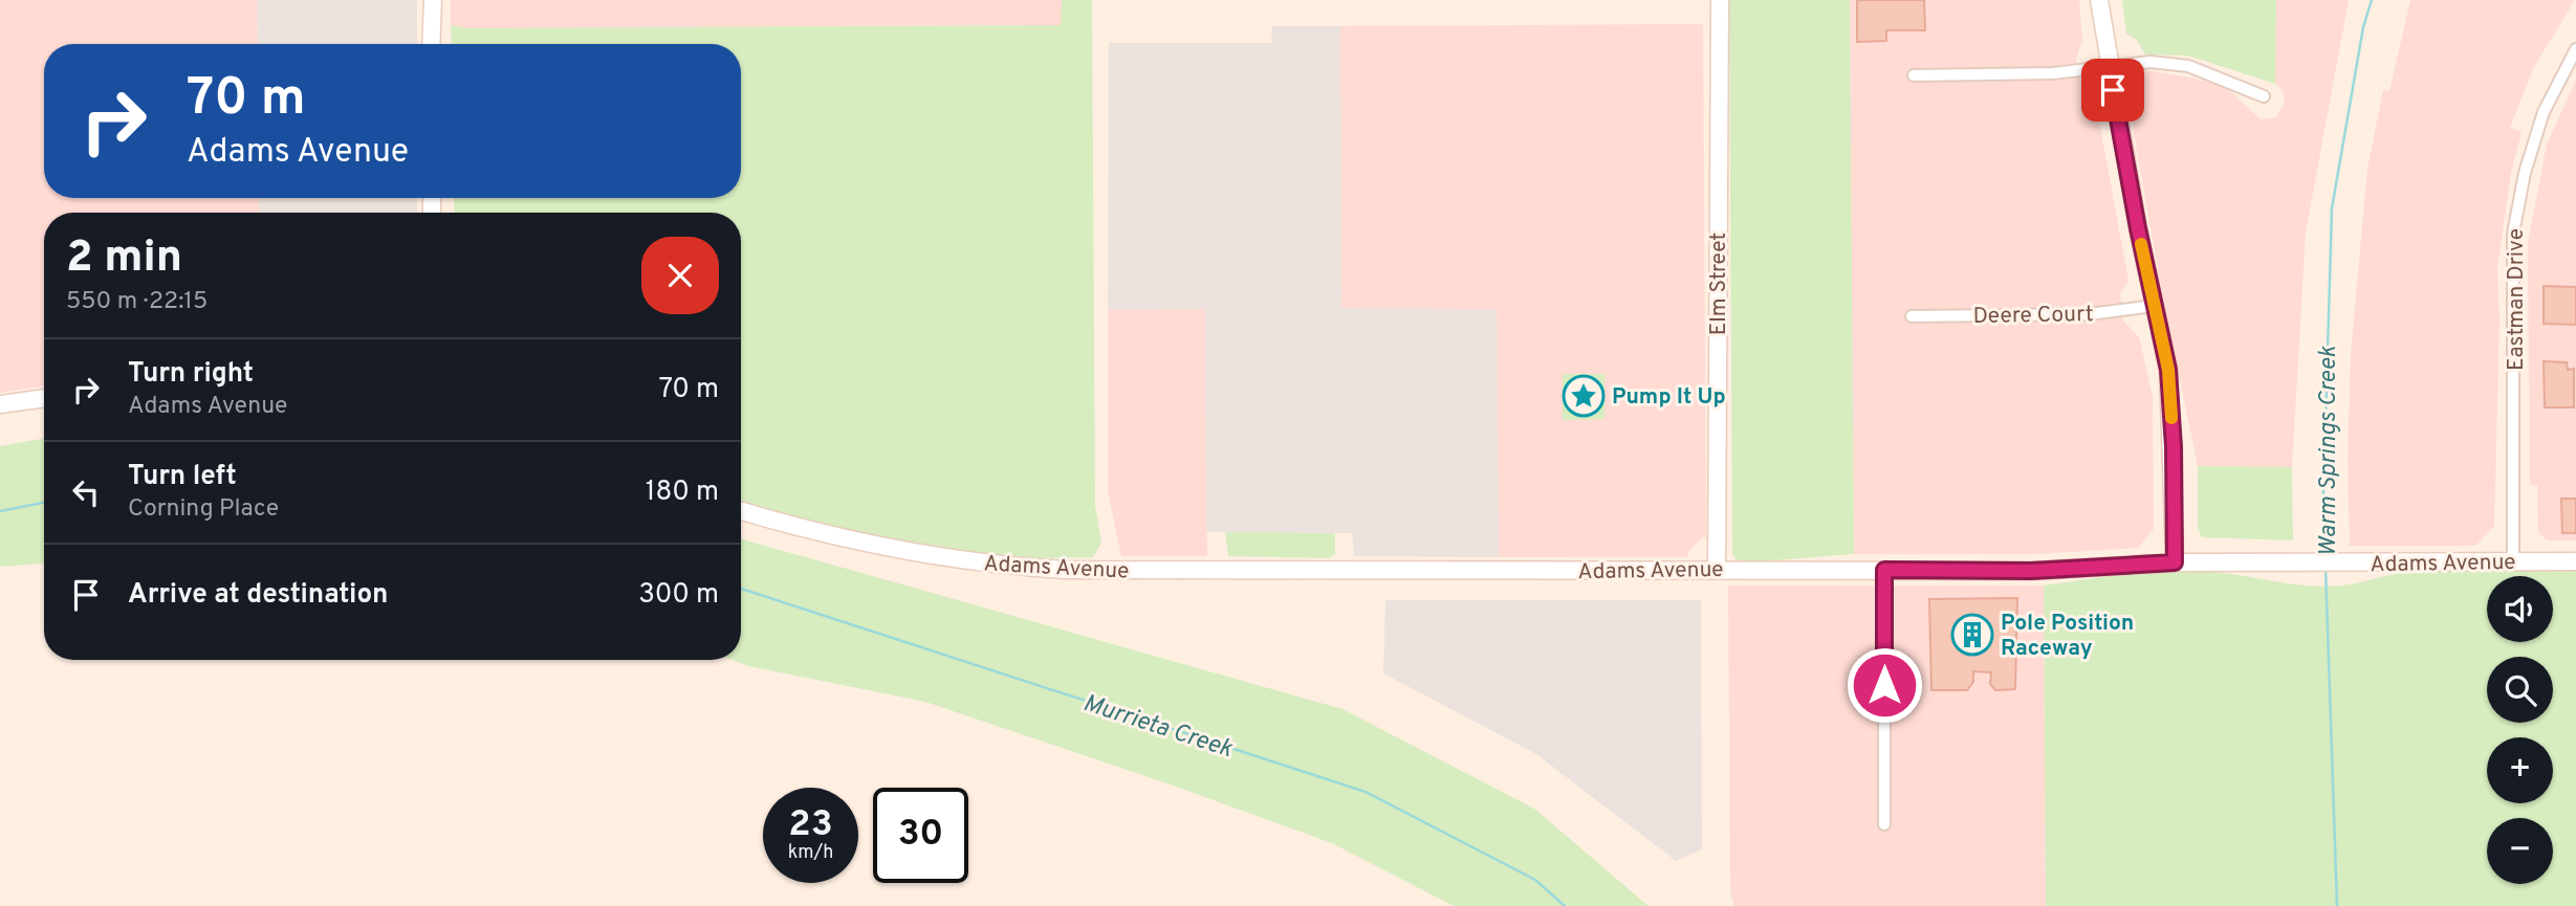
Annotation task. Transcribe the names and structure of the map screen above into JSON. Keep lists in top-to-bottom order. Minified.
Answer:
{"streets":{"street":["Elm Street","Eastman Drive","Deere Court","Adams Avenue"]},"crossings":[["Elm Street","Adams Avenue"],["Eastman Drive","Adams Avenue"]],"water":["Warm Springs Creek","Murrieta Creek"],"places":{"place":["Pump It Up"],"building":["Pole Position Raceway"]},"page":{"turn":["70 m","Adams Avenue"],"heading":["2 min","550 m · 22:15"],"list":[{"name":"Turn right","note":"Adams Avenue","value":"70 m"},{"name":"Turn left","note":"Corning Place","value":"180 m"},{"name":"Arrive at destination","value":"300 m"}],"map_buttons":["+","−"],"speed":"23 km/h","limit":"30"}}
